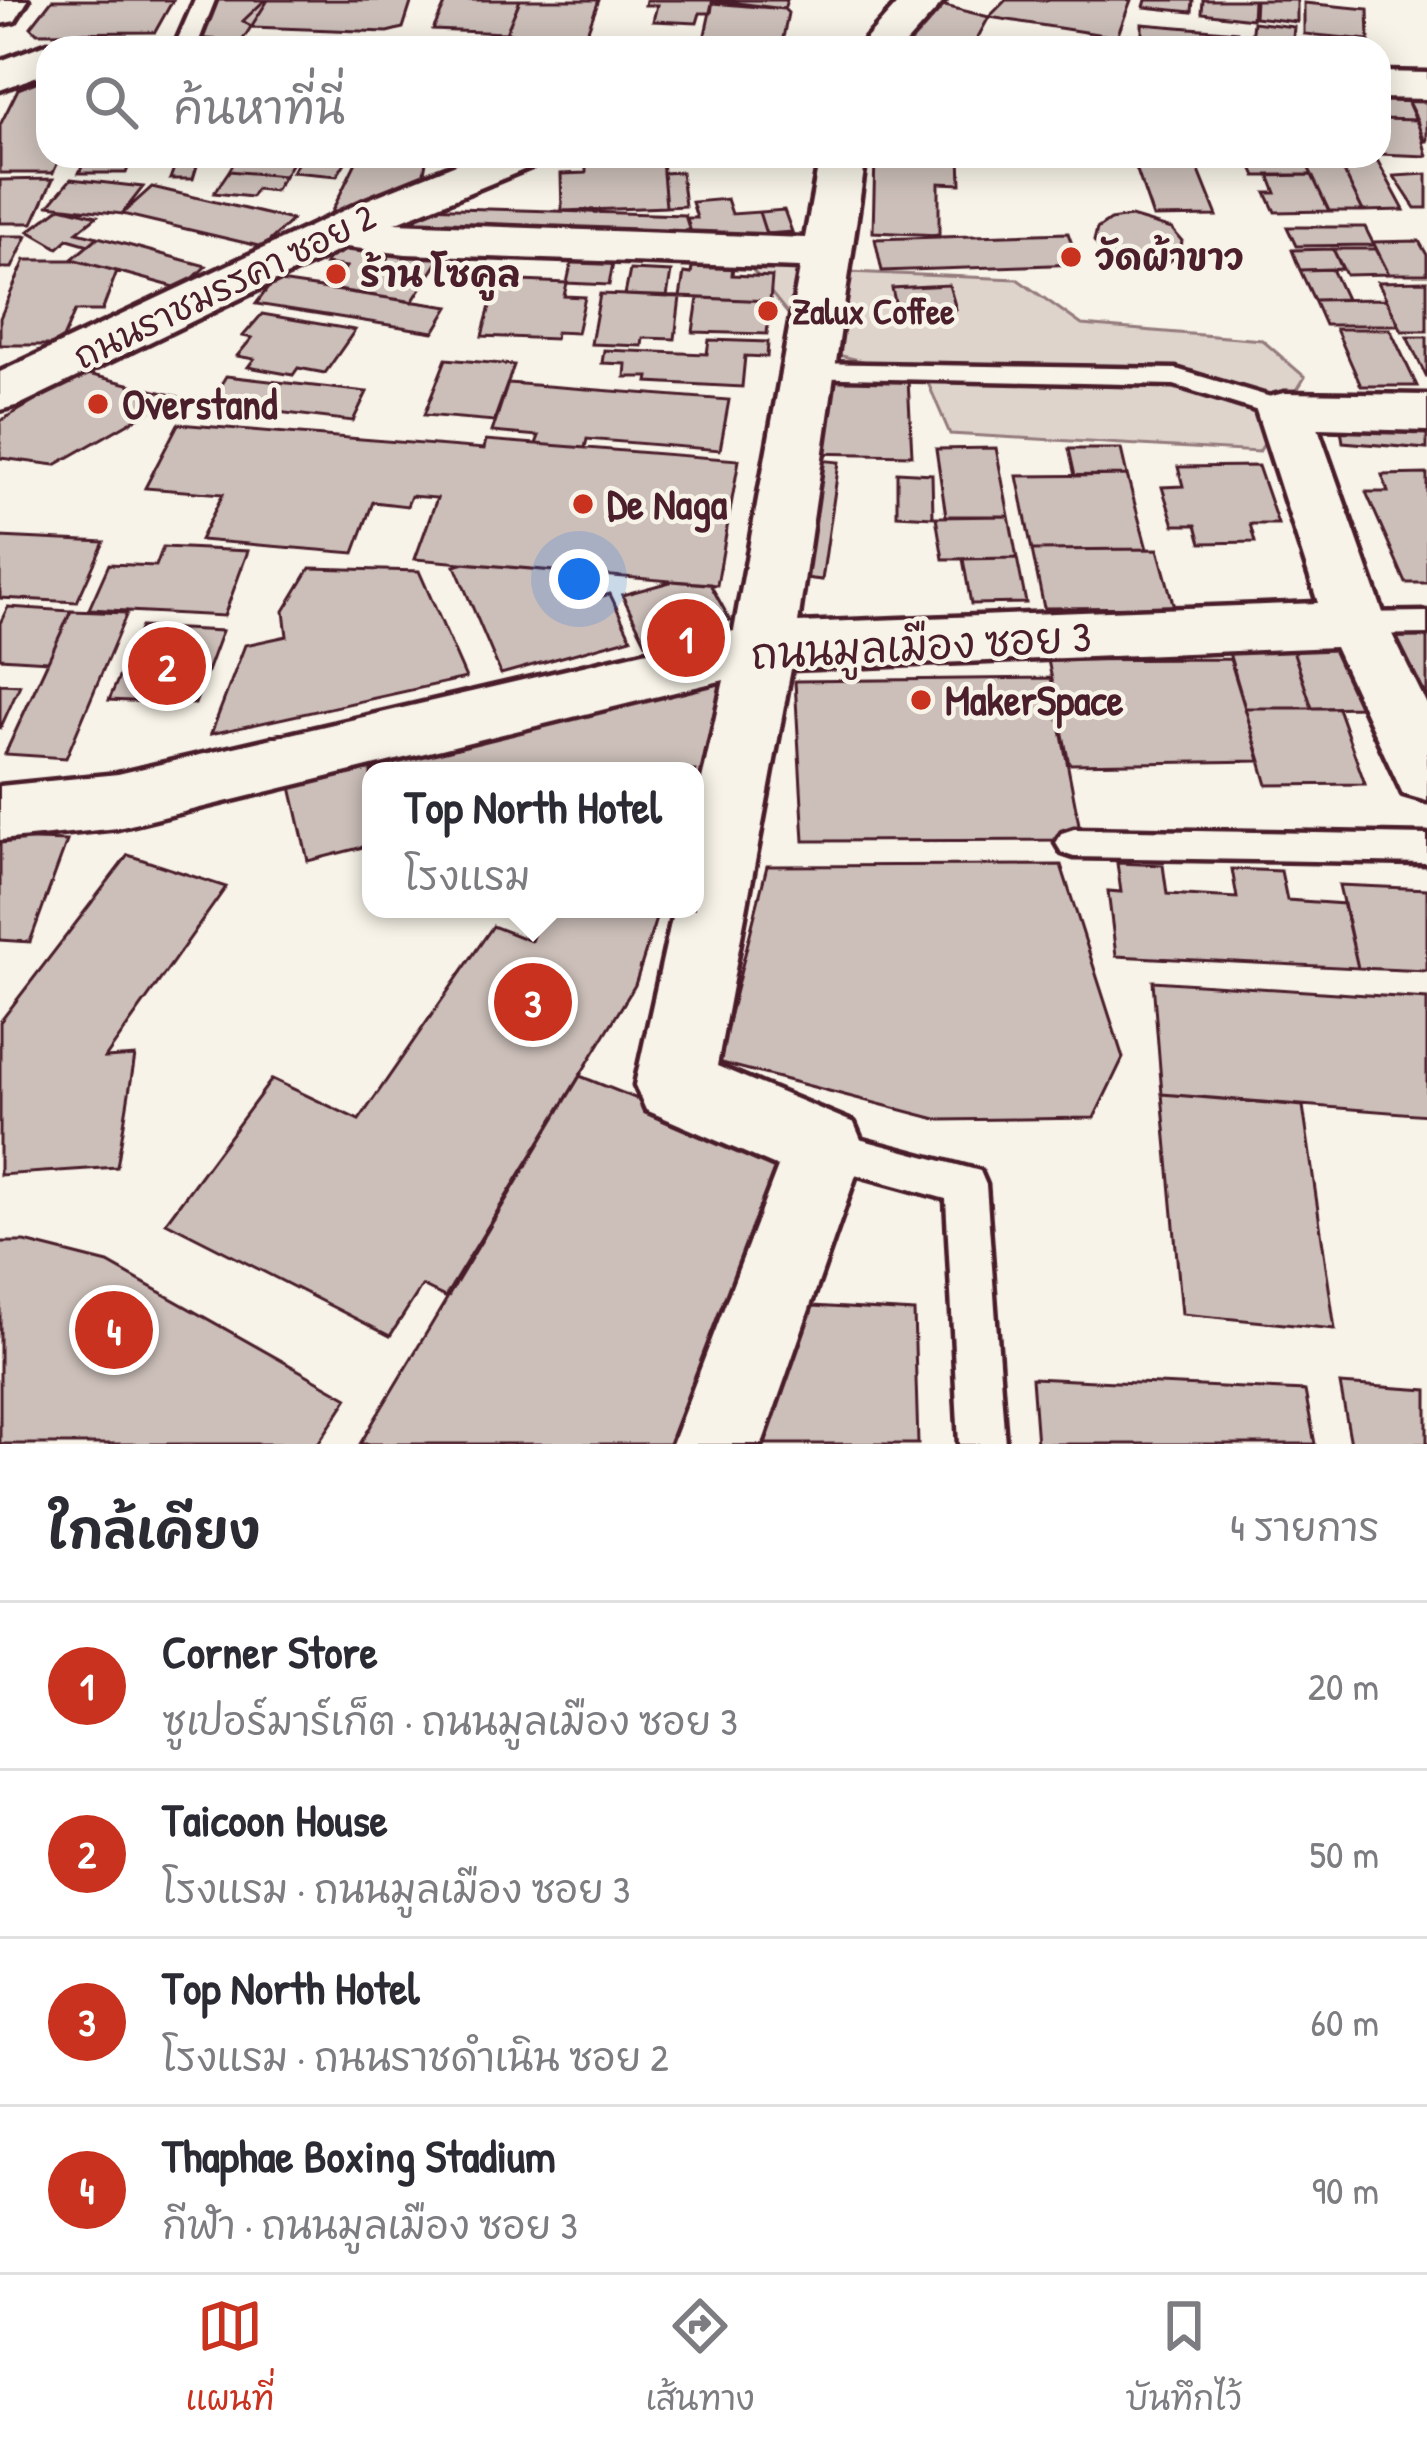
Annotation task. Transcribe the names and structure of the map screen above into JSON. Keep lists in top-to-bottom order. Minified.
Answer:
{"streets":{"street":["ถนนราชมรรคา ซอย 2","ถนนมูลเมือง ซอย 3"]},"places":["วัดผ้าขาว","ร้าน โซคูล","Zalux Coffee","Overstand","De Naga","MakerSpace"],"page":{"search":"ค้นหาที่นี่","pins":["1","2","3","4"],"popup":["Top North Hotel","โรงแรม"],"heading":["ใกล้เคียง","4 รายการ"],"list":[{"mark":"1","name":"Corner Store","note":"ซูเปอร์มาร์เก็ต · ถนนมูลเมือง ซอย 3","value":"20 m"},{"mark":"2","name":"Taicoon House","note":"โรงแรม · ถนนมูลเมือง ซอย 3","value":"50 m"},{"mark":"3","name":"Top North Hotel","note":"โรงแรม · ถนนราชดำเนิน ซอย 2","value":"60 m"},{"mark":"4","name":"Thaphae Boxing Stadium","note":"กีฬา · ถนนมูลเมือง ซอย 3","value":"90 m"}],"nav":["แผนที่","เส้นทาง","บันทึกไว้"]}}
